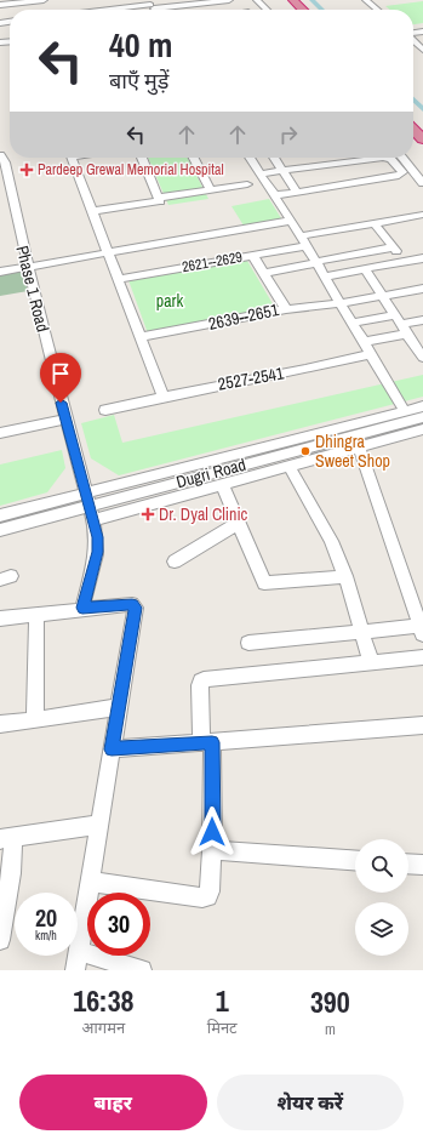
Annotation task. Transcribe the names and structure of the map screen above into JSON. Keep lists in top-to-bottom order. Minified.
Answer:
{"streets":{"street":["2621--2629","Phase 1 Road","2639--2651","2527-2541","Dugri Road"]},"crossings":[["2621--2629","2639--2651"],["Phase 1 Road","Dugri Road"]],"parks":["park"],"places":{"health":["Pardeep Grewal Memorial Hospital","Dr. Dyal Clinic"],"other":["Dhingra Sweet Shop"]},"page":{"turn":["40 m","बाएँ मुड़ें"],"speed":"20 km/h","limit":"30","eta":["16:38","आगमन","1","मिनट","390","m"],"buttons":["बाहर","शेयर करें"]}}
